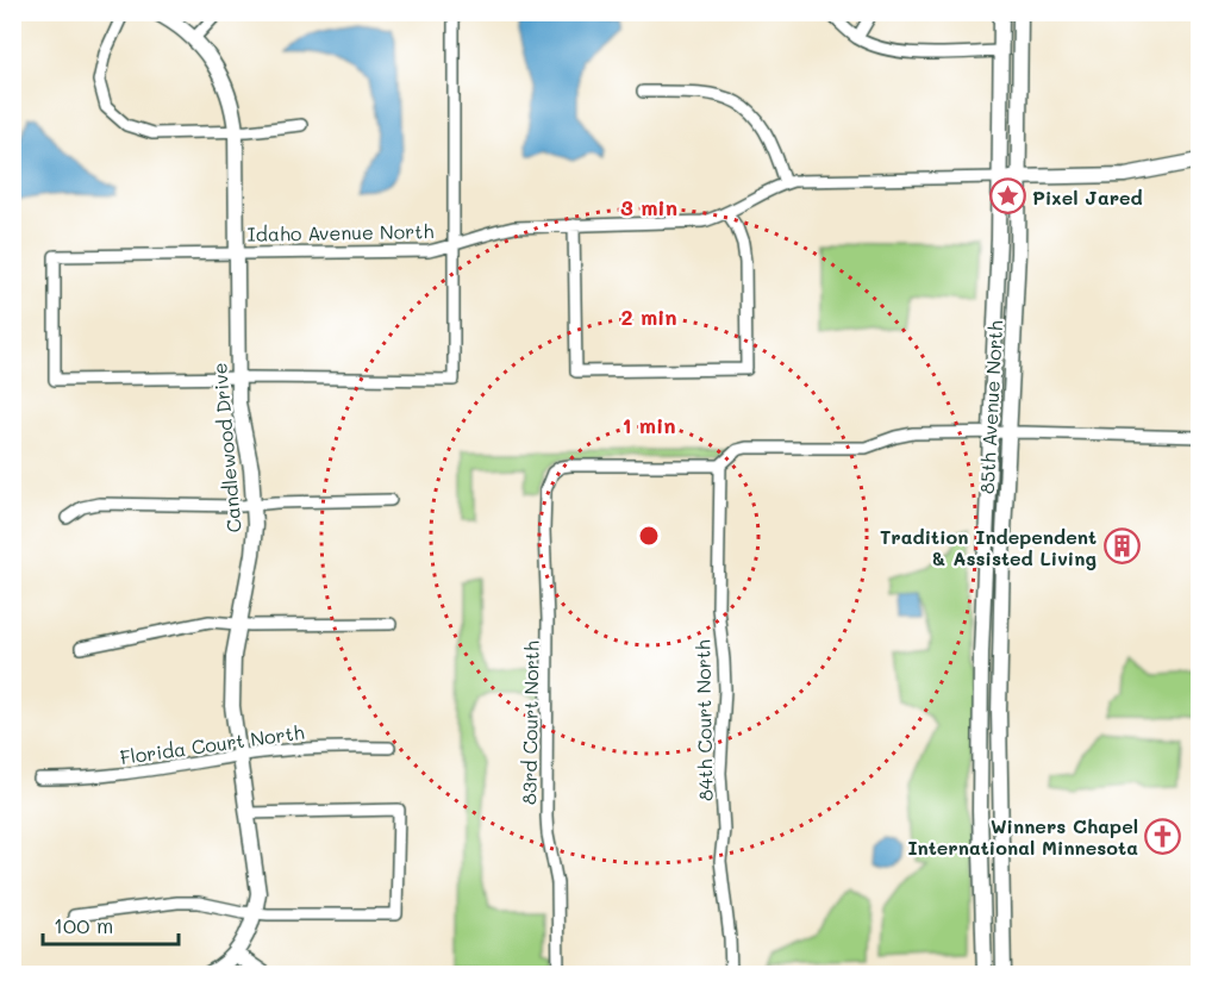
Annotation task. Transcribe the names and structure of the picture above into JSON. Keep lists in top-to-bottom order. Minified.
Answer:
{"streets":{"main road":["85th Avenue North","Candlewood Drive"],"street":["Idaho Avenue North","84th Court North","83rd Court North","Florida Court North"]},"crossings":[["Idaho Avenue North","85th Avenue North"],["Idaho Avenue North","Candlewood Drive"],["Candlewood Drive","Florida Court North"],["84th Court North","83rd Court North"]],"places":{"place":["Pixel Jared"],"building":["Tradition Independent & Assisted Living"],"church":["Winners Chapel International Minnesota"]},"scale_bar":"100 m","rings":["3 min","2 min","1 min"]}
